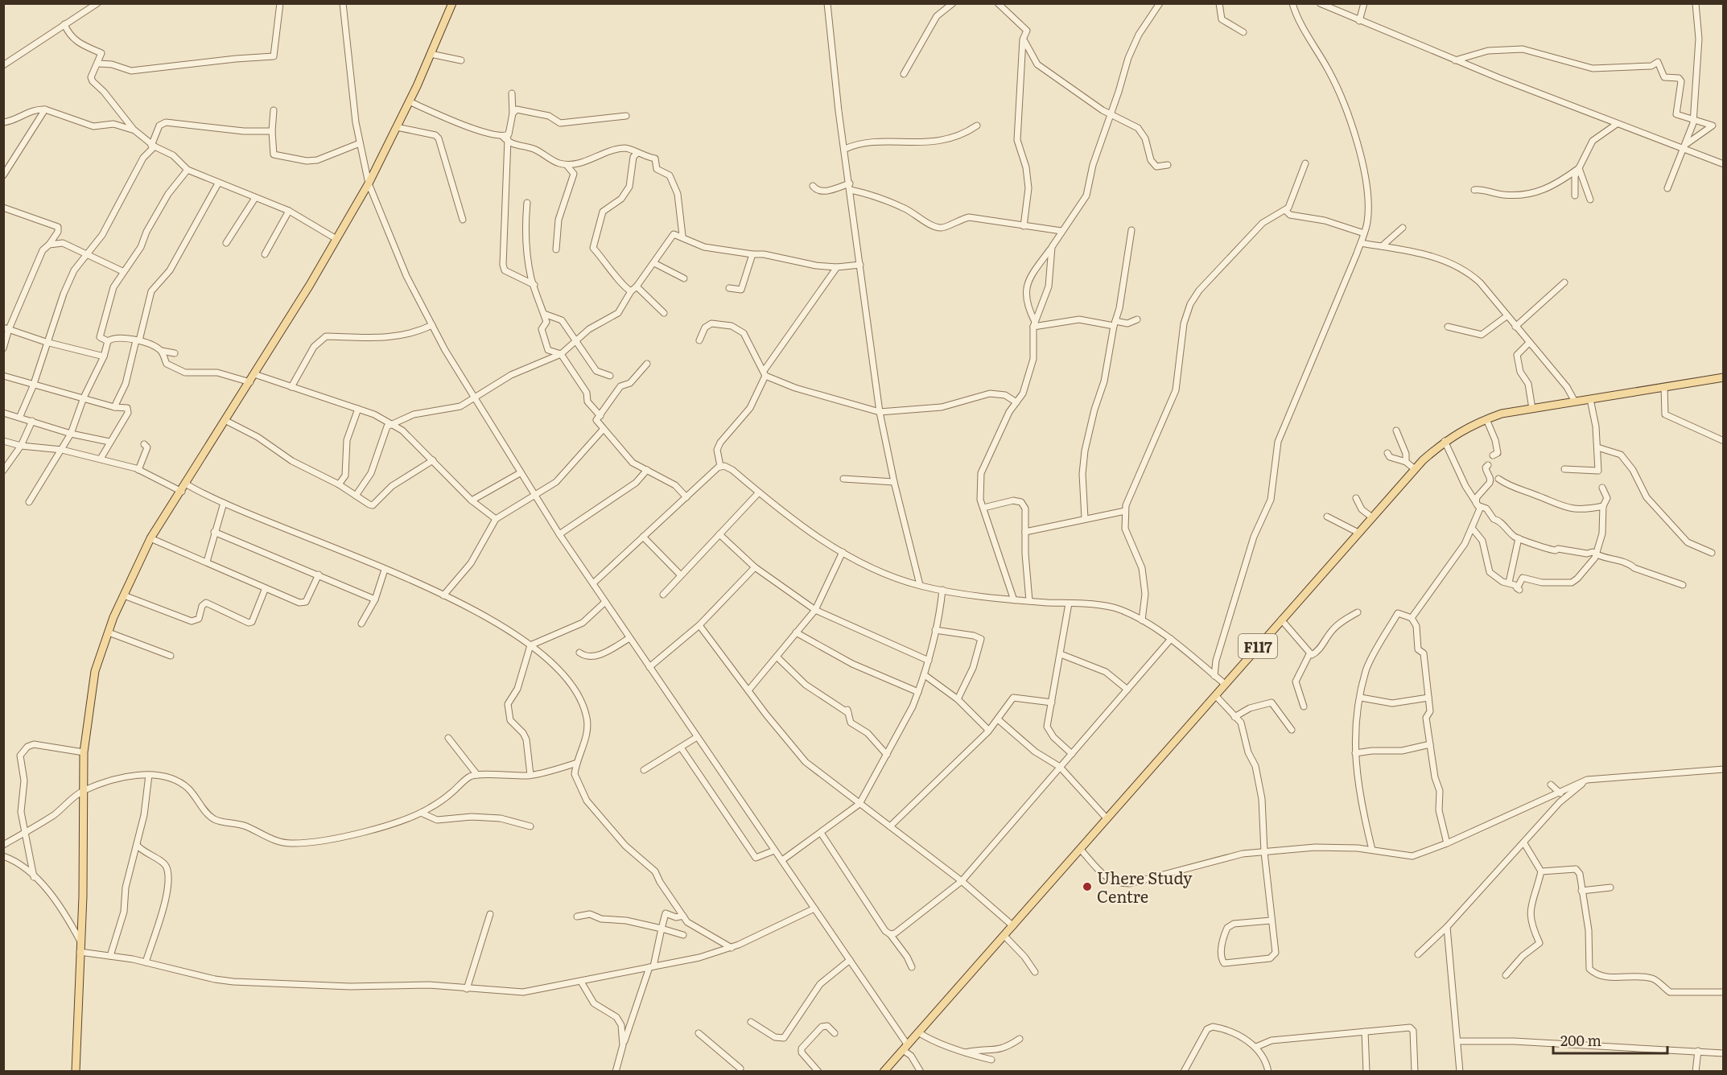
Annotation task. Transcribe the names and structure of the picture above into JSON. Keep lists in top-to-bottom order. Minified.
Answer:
{"streets":{"main road":["F117"]},"places":["Uhere Study Centre"],"scale_bar":"200 m"}
